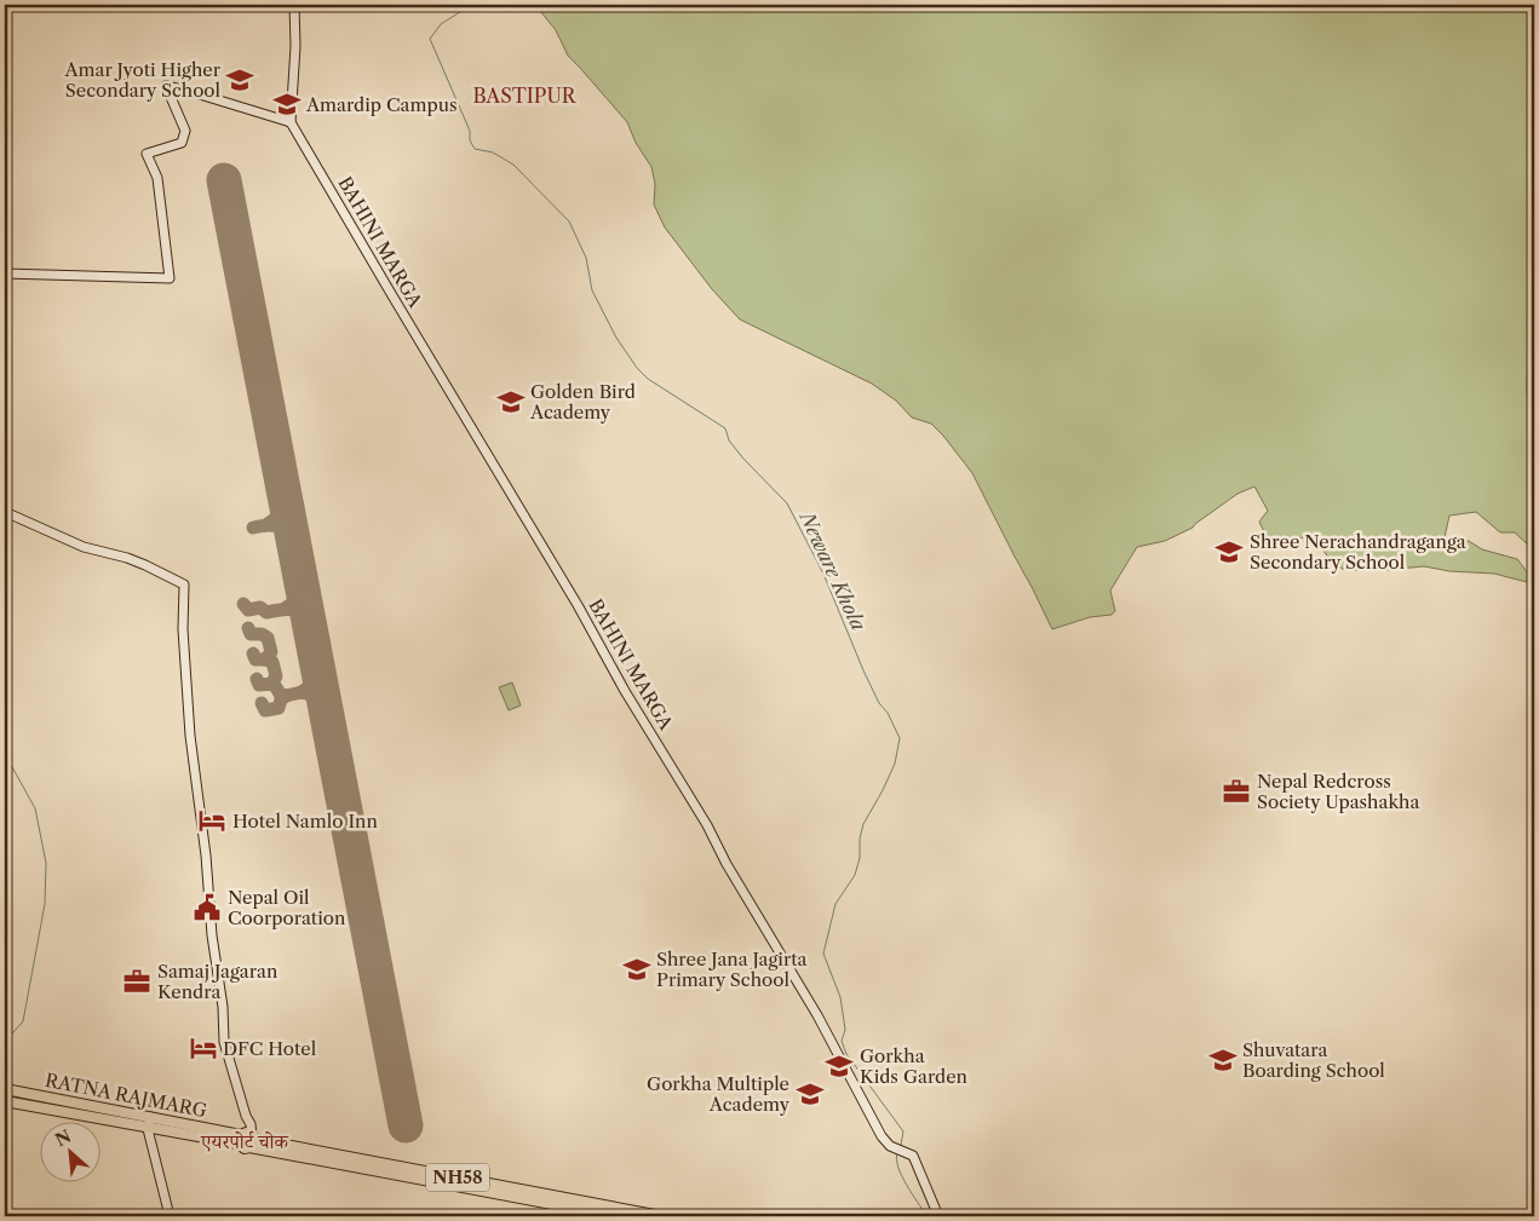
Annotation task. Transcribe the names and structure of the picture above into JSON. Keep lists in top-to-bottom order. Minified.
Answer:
{"streets":{"main road":["RATNA RAJMARG","NH58"],"street":["BAHINI MARGA"]},"districts":["BASTIPUR","एयरपोर्ट चोक"],"water":["Neware Khola"],"places":{"school or university":["Amar Jyoti Higher Secondary School","Amardip Campus","Golden Bird Academy","Shree Nerachandraganga Secondary School","Shree Jana Jagirta Primary School","Shuvatara Boarding School","Gorkha Kids Garden","Gorkha Multiple Academy"],"office":["Nepal Redcross Society Upashakha","Samaj Jagaran Kendra"],"hotel":["Hotel Namlo Inn","DFC Hotel"],"public building":["Nepal Oil Coorporation"]},"north":"top left"}
